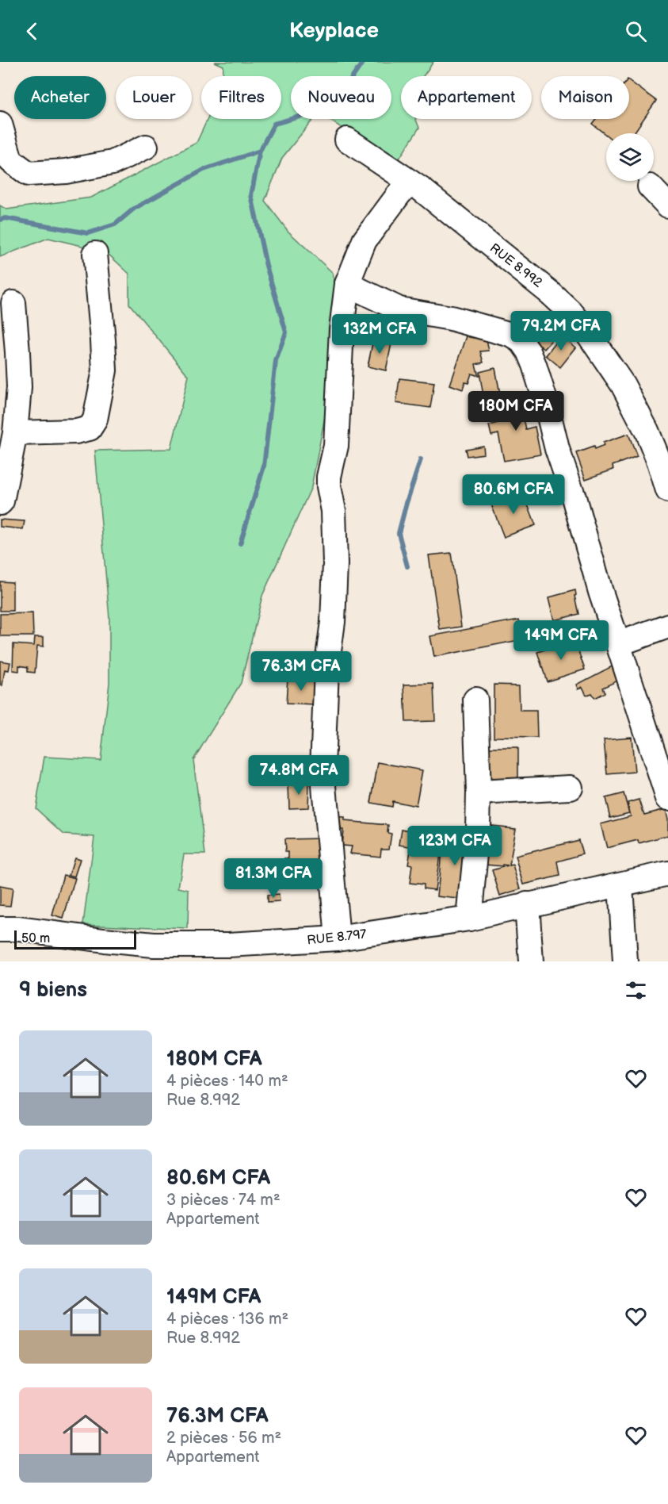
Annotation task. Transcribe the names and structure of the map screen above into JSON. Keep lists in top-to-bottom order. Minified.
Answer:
{"streets":{"street":["RUE 8.992","RUE 8.797"]},"scale_bar":"50 m","page":{"header":"Keyplace","chip":["Acheter","Louer","Filtres","Nouveau","Appartement","Maison"],"price":["79.2M CFA","132M CFA","180M CFA","80.6M CFA","149M CFA","76.3M CFA","74.8M CFA","123M CFA","81.3M CFA"],"scale":"50 m","heading":"9 biens","list":[{"name":"180M CFA","note":"4 pièces · 140 m² · Rue 8.992"},{"name":"80.6M CFA","note":"3 pièces · 74 m² · Appartement"},{"name":"149M CFA","note":"4 pièces · 136 m² · Rue 8.992"},{"name":"76.3M CFA","note":"2 pièces · 56 m² · Appartement"}]}}
